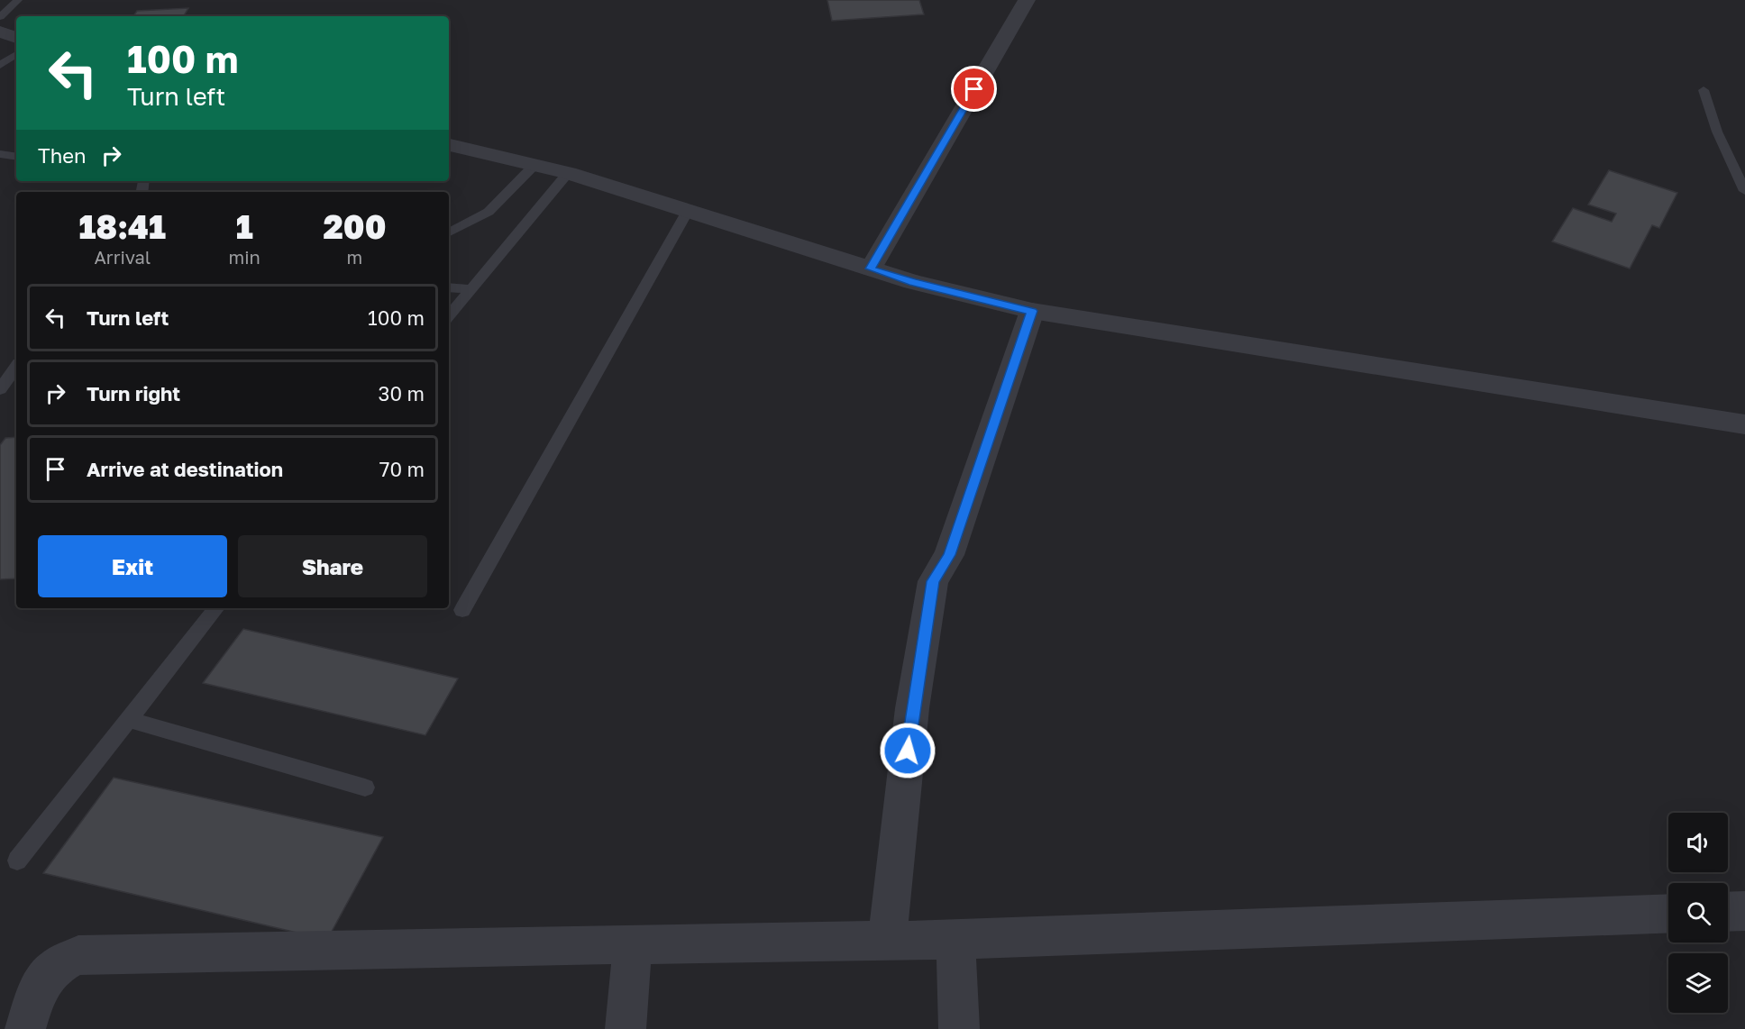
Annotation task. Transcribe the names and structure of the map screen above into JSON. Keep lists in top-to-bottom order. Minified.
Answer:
{"page":{"turn":["100 m","Turn left"],"then":"Then","eta":["18:41","Arrival","1","min","200","m"],"list":[{"name":"Turn left","value":"100 m"},{"name":"Turn right","value":"30 m"},{"name":"Arrive at destination","value":"70 m"}],"buttons":["Exit","Share"]}}
